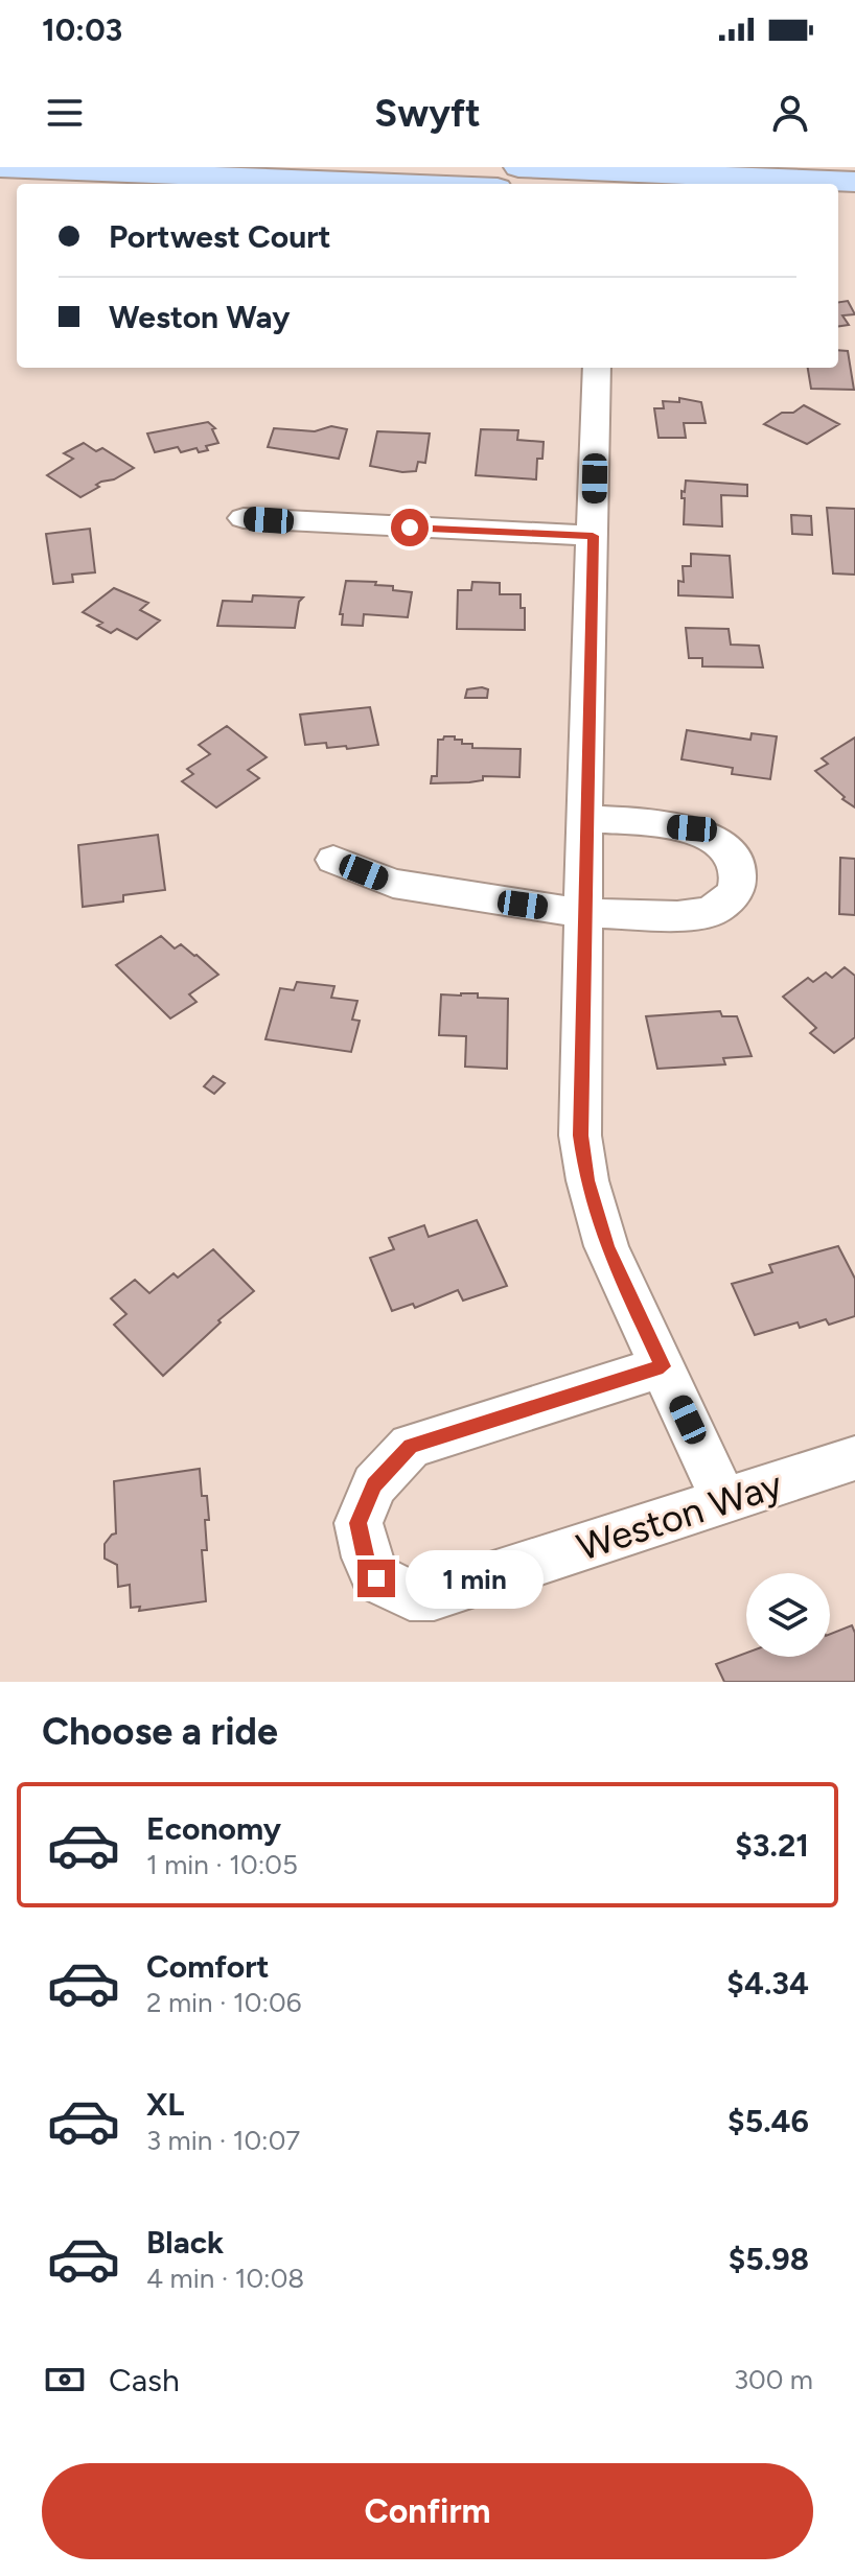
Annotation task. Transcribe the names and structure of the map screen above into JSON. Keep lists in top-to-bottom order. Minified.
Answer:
{"streets":{"street":["Weston Way"]},"page":{"status":"10:03","header":"Swyft","banner":["Portwest Court","Weston Way"],"bubble":"1 min","heading":"Choose a ride","list":[{"name":"Economy","note":"1 min · 10:05","value":"$3.21"},{"name":"Comfort","note":"2 min · 10:06","value":"$4.34"},{"name":"XL","note":"3 min · 10:07","value":"$5.46"},{"name":"Black","note":"4 min · 10:08","value":"$5.98"}],"pay":["Cash","300 m"],"buttons":"Confirm"}}
